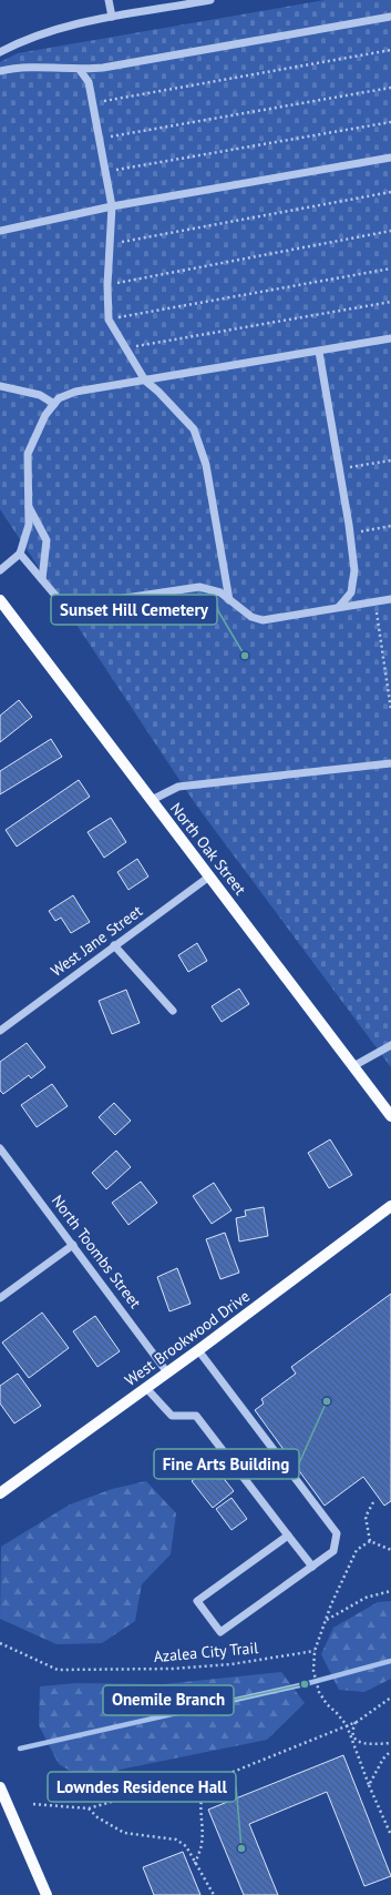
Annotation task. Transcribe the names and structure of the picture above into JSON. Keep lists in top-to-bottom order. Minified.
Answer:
{"streets":{"main road":["North Oak Street","West Brookwood Drive"],"street":["West Jane Street","North Toombs Street"],"path":["Azalea City Trail"]},"crossings":[["North Oak Street","West Jane Street"],["North Toombs Street","West Brookwood Drive"]],"places":["Sunset Hill Cemetery","Fine Arts Building","Onemile Branch","Lowndes Residence Hall"]}
